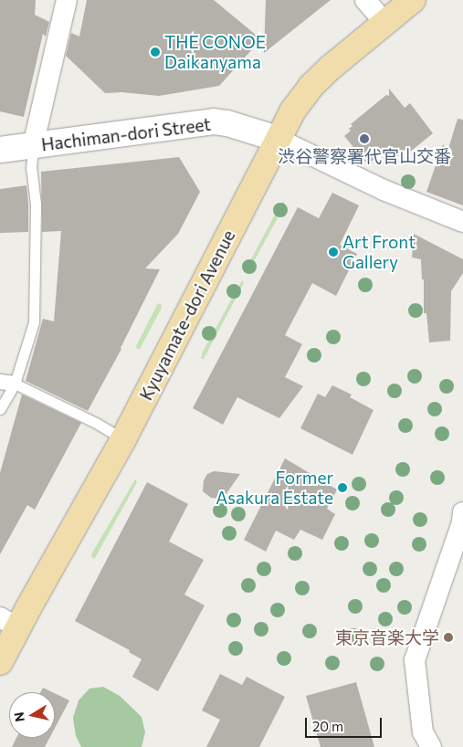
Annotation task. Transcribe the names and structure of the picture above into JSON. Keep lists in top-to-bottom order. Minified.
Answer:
{"streets":{"main road":["Kyuyamate-dori Avenue"],"street":["Hachiman-dori Street"]},"crossings":[["Hachiman-dori Street","Kyuyamate-dori Avenue"]],"places":["THE CONOE Daikanyama","渋谷警察署代官山交番","Art Front Gallery","Former Asakura Estate","東京音楽大学"],"scale_bar":"20 m","north":"left"}
